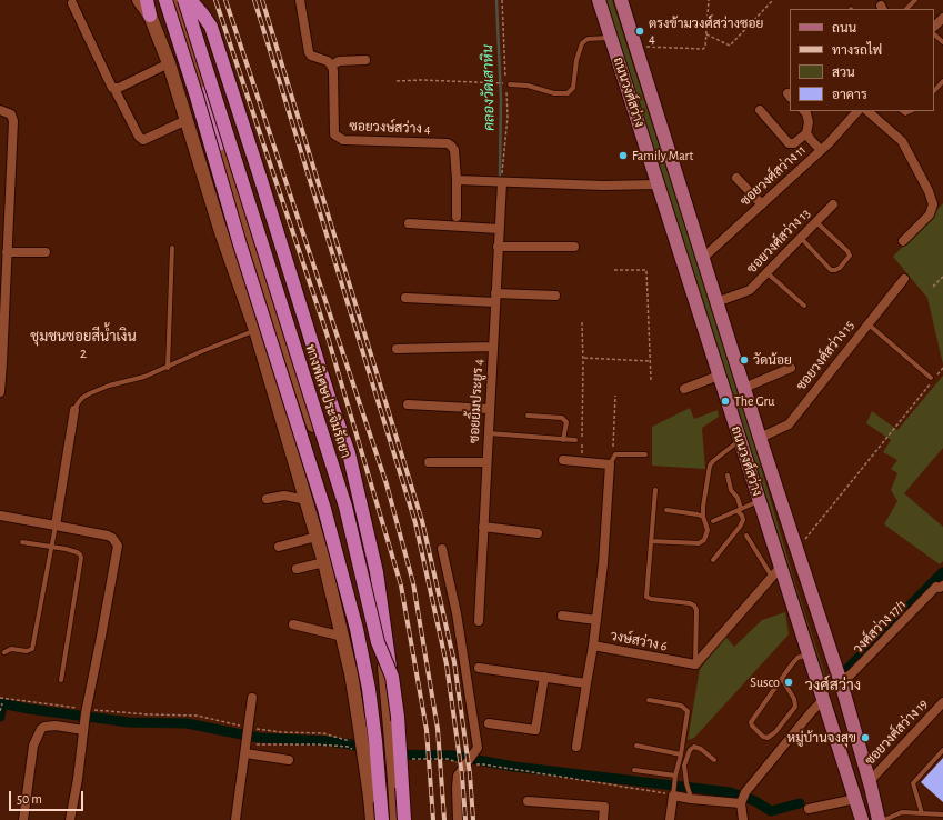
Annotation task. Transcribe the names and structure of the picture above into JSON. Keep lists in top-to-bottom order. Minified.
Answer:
{"streets":{"highway":["ทางพิเศษประจิมรัถยา"],"main road":["ถนนวงศ์สว่าง"],"street":["ซอยวงษ์สว่าง 4","ซอยวงศ์สว่าง 11","ซอยวงศ์สว่าง 13","ซอยวงศ์สว่าง 15","ซอยยิ้มประยูร 4","วงศ์สว่าง 17/1","วงษ์สว่าง 6","ซอยวงศ์สว่าง 19"]},"crossings":[["ถนนวงศ์สว่าง","ซอยวงศ์สว่าง 11"],["ถนนวงศ์สว่าง","ซอยวงศ์สว่าง 13"],["ถนนวงศ์สว่าง","ซอยวงศ์สว่าง 15"],["ถนนวงศ์สว่าง","วงศ์สว่าง 17/1"],["ถนนวงศ์สว่าง","ซอยวงศ์สว่าง 19"]],"districts":["ชุมชนซอยสีน้ำเงิน 2","วงศ์สว่าง"],"water":["คลองวัดเสาหิน"],"places":["ตรงข้ามวงศ์สว่างซอย 4","Family Mart","วัดน้อย","The Gru","Susco","หมู่บ้านจงสุข"],"legend":["ถนน","ทางรถไฟ","สวน","อาคาร"],"scale_bar":"50 m"}
